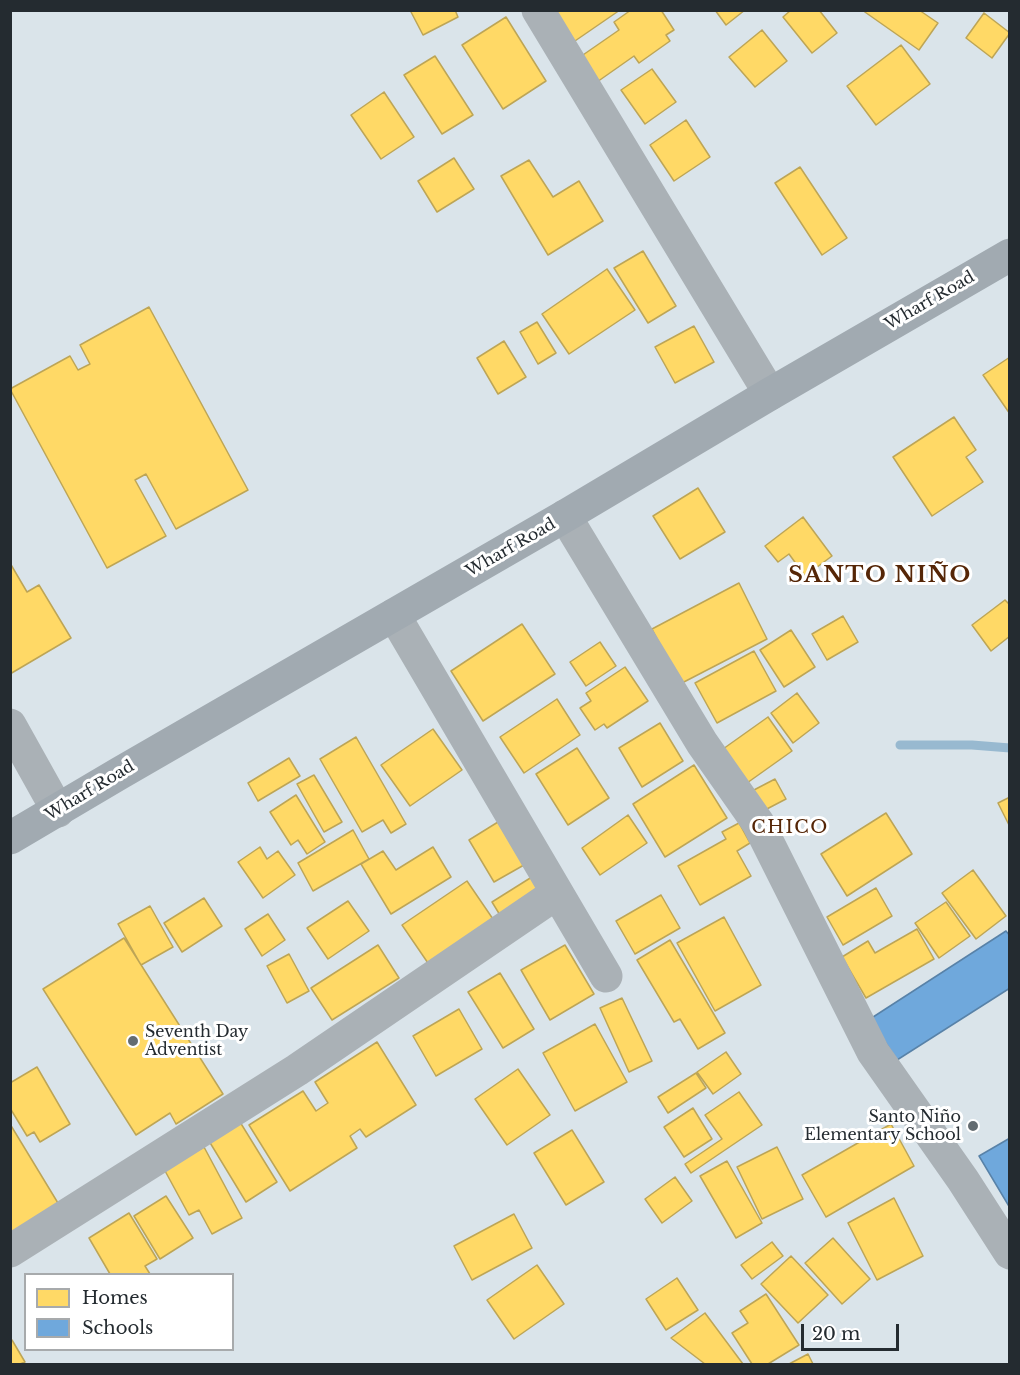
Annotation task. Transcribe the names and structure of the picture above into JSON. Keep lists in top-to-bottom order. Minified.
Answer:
{"streets":{"main road":["Wharf Road"]},"districts":["SANTO NIÑO","CHICO"],"places":["Seventh Day Adventist","Santo Niño Elementary School"],"legend":["Homes","Schools"],"scale_bar":"20 m"}
